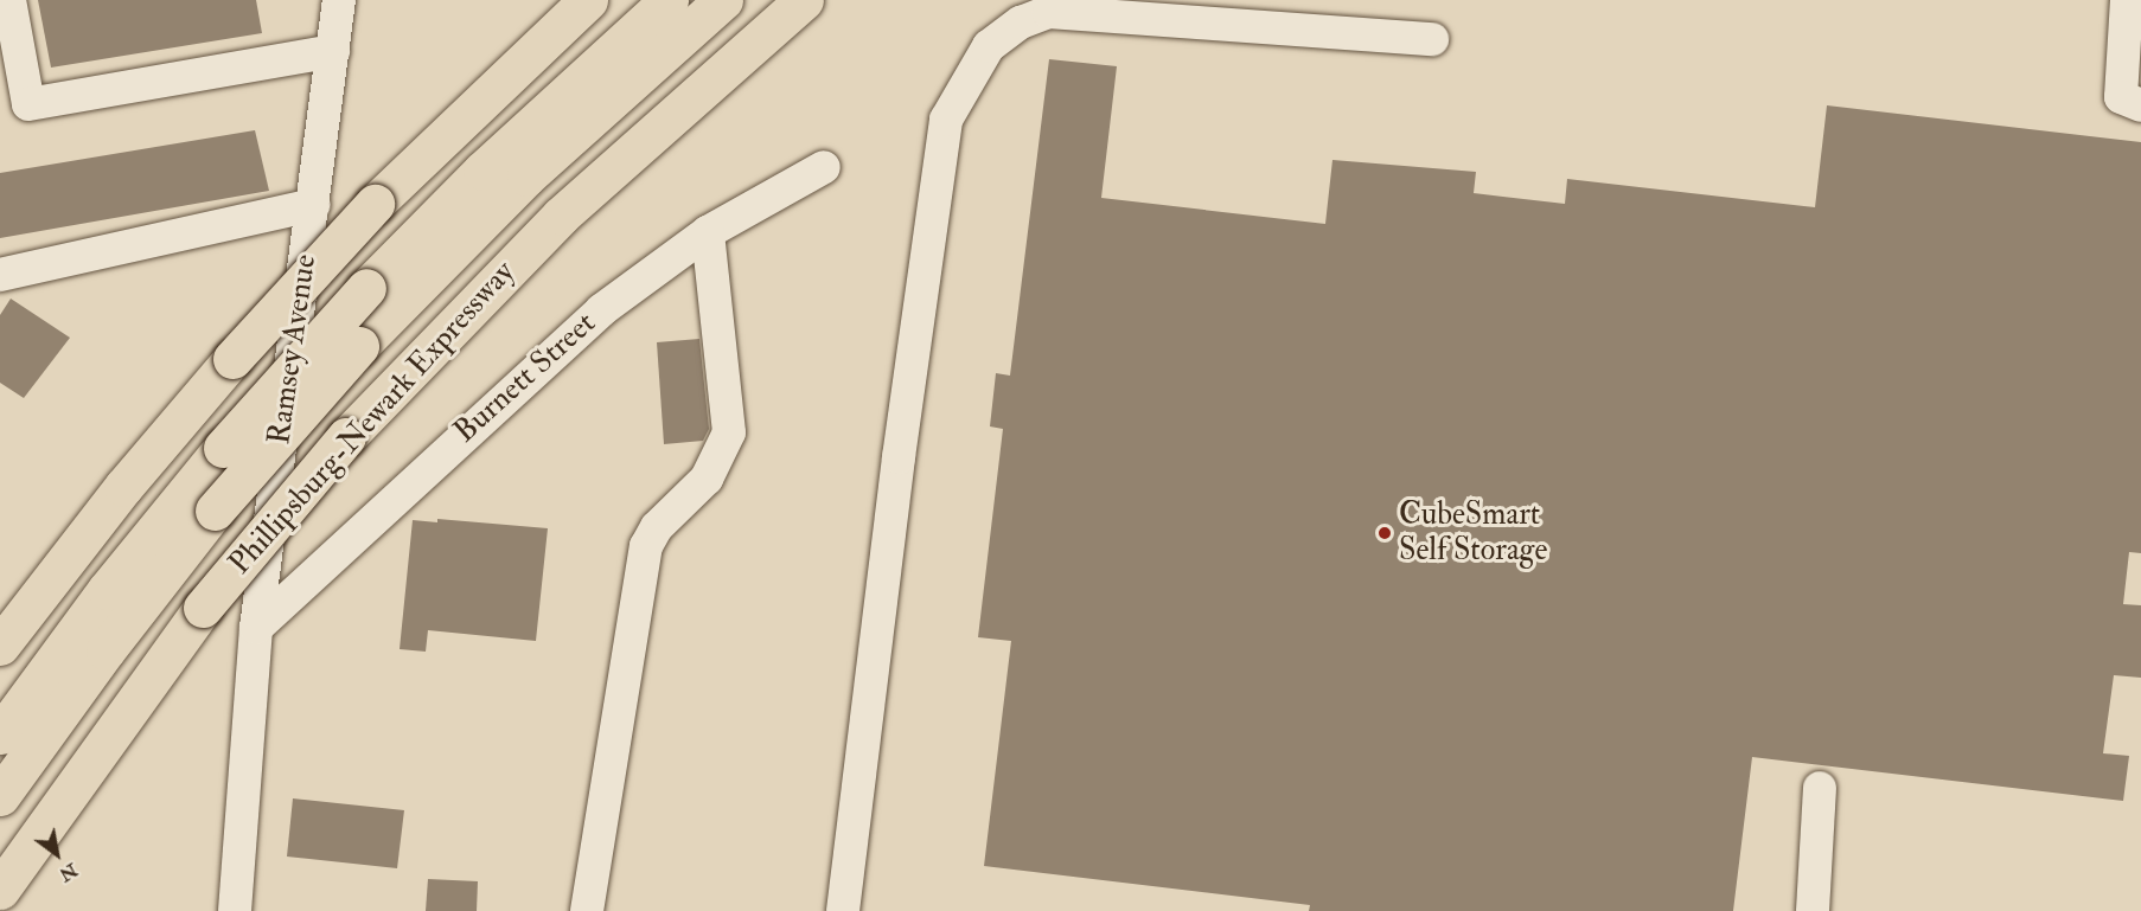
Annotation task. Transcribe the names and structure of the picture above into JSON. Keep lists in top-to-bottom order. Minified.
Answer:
{"streets":{"highway":["Phillipsburg-Newark Expressway"],"street":["Ramsey Avenue","Burnett Street"]},"crossings":[["Ramsey Avenue","Burnett Street"]],"places":["CubeSmart Self Storage"],"north":"bottom right"}
